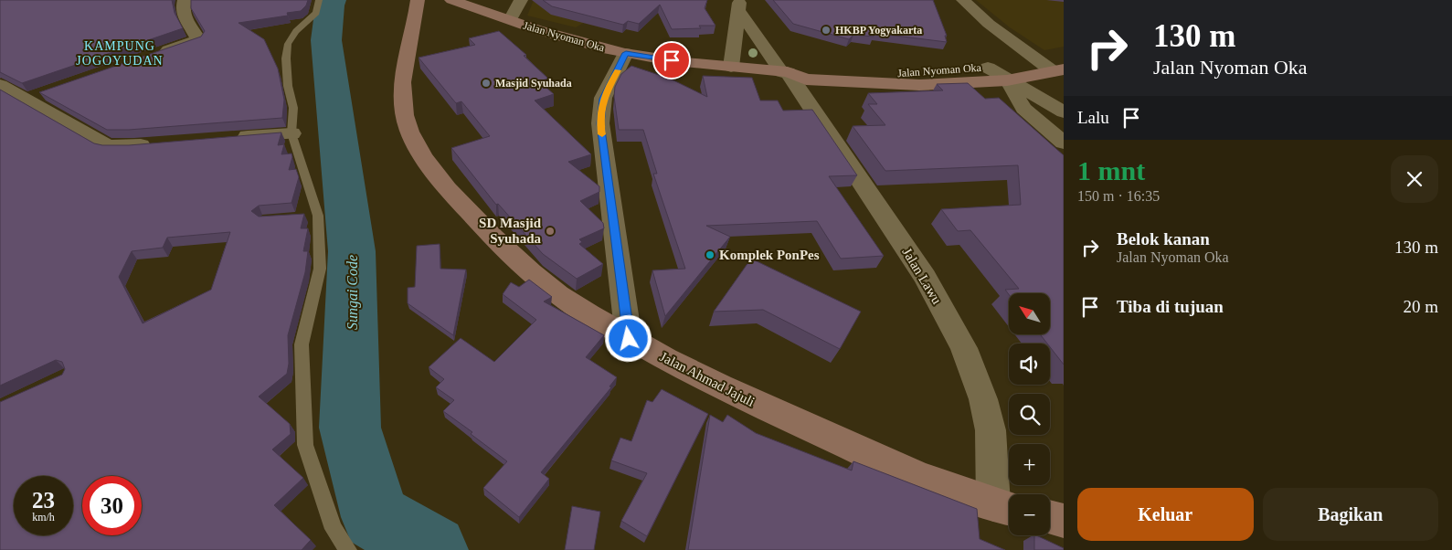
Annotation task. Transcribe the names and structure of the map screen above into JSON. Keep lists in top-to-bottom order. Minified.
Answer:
{"streets":{"street":["Jalan Nyoman Oka","Jalan Lawu","Jalan Ahmad Jajuli"]},"crossings":[["Jalan Nyoman Oka","Jalan Lawu"],["Jalan Lawu","Jalan Ahmad Jajuli"]],"districts":["KAMPUNG JOGOYUDAN"],"water":["Sungai Code"],"places":["HKBP Yogyakarta","Masjid Syuhada","SD Masjid Syuhada","Komplek PonPes"],"north":"top left","page":{"turn":["130 m","Jalan Nyoman Oka"],"then":"Lalu","heading":["1 mnt","150 m · 16:35"],"list":[{"name":"Belok kanan","note":"Jalan Nyoman Oka","value":"130 m"},{"name":"Tiba di tujuan","value":"20 m"}],"map_buttons":["+","−"],"speed":"23 km/h","limit":"30","buttons":["Keluar","Bagikan"]}}
